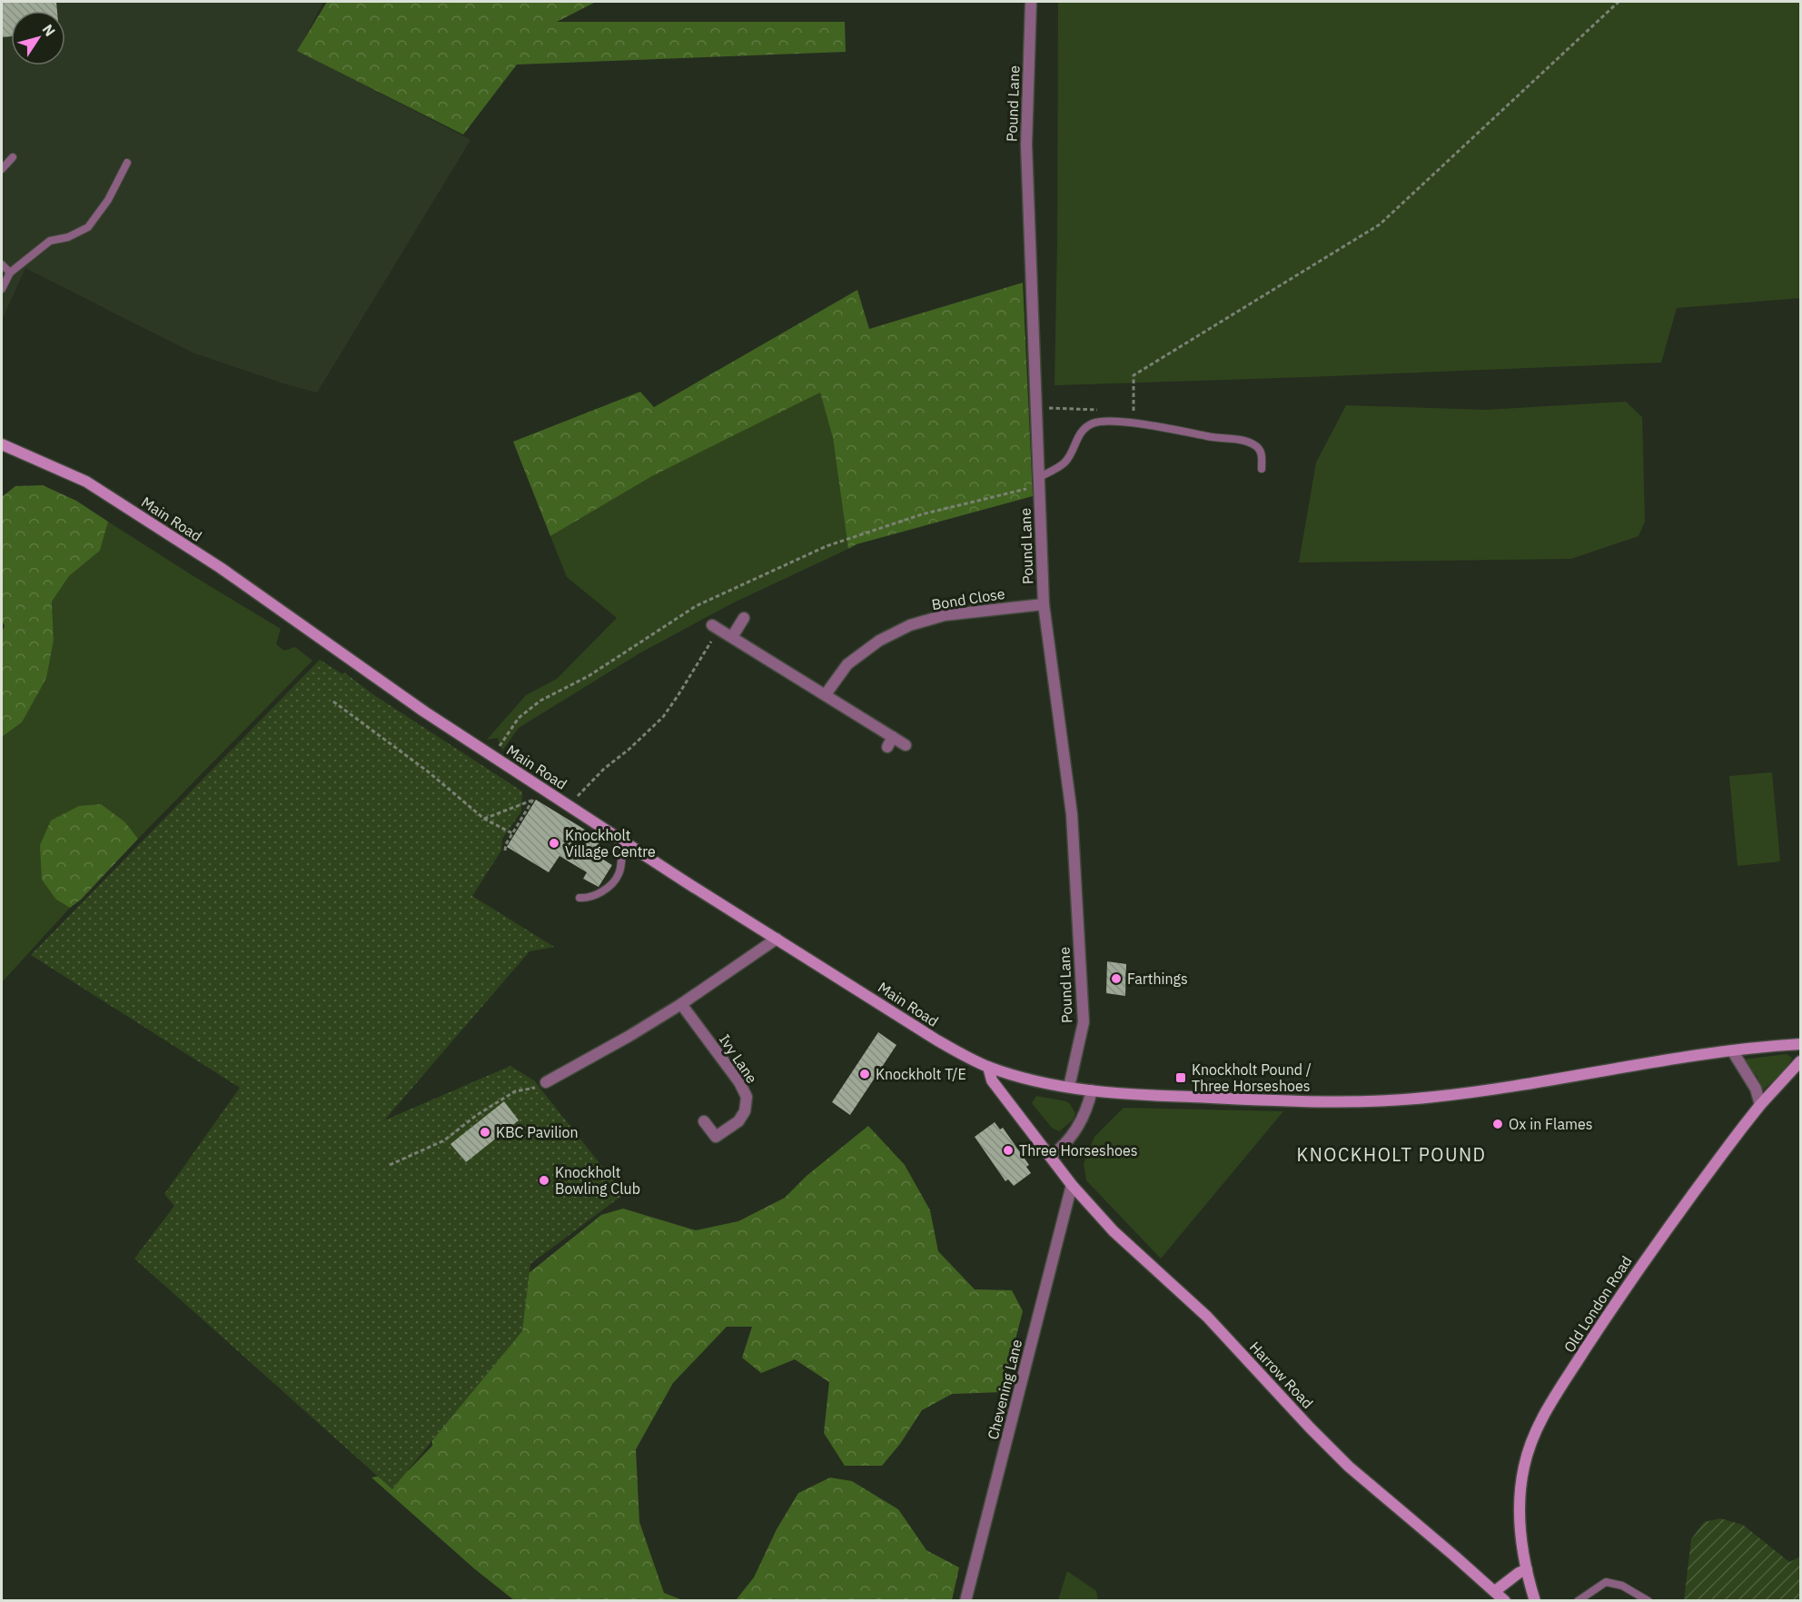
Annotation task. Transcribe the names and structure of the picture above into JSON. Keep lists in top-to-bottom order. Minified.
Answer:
{"streets":{"street":["Pound Lane","Main Road","Bond Close","Ivy Lane","Old London Road","Harrow Road","Chevening Lane"]},"crossings":[["Pound Lane","Main Road"],["Pound Lane","Bond Close"],["Main Road","Harrow Road"],["Harrow Road","Chevening Lane"]],"districts":["KNOCKHOLT POUND"],"places":{"other":["Knockholt Village Centre","Farthings","Knockholt T/E","Ox in Flames","KBC Pavilion","Three Horseshoes","Knockholt Bowling Club"],"transit":["Knockholt Pound / Three Horseshoes"]},"north":"top right"}
